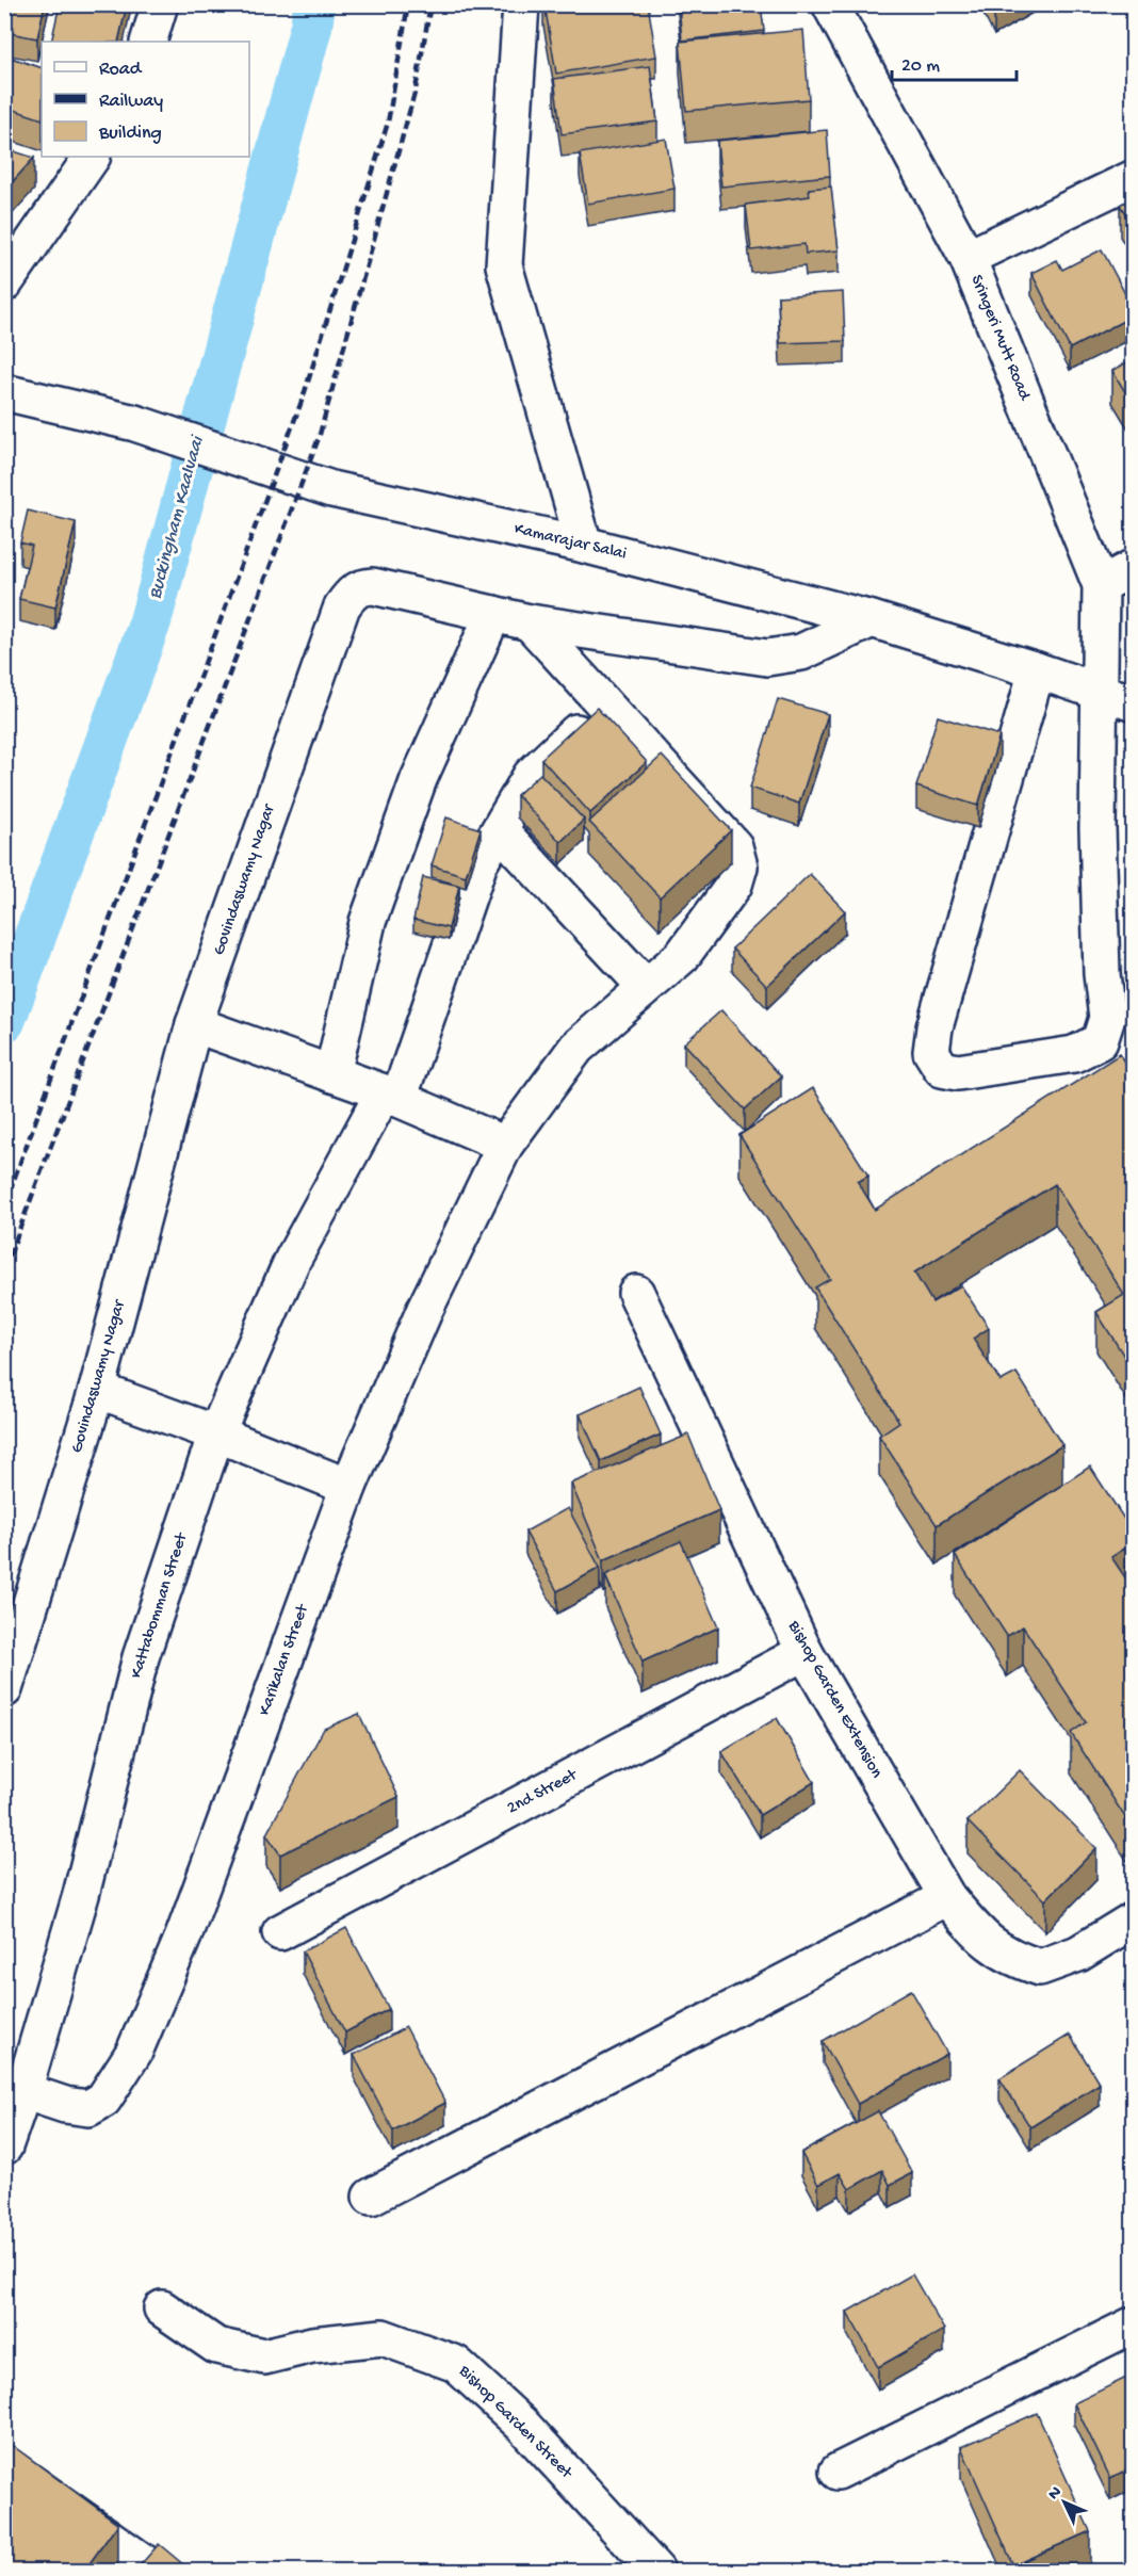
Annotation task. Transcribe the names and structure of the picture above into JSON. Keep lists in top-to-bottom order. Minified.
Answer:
{"streets":{"street":["Sringeri Mutt Road","Kamarajar Salai","Govindaswamy Nagar","Kattabomman Street","Karikalan Street","Bishop Garden Extension","2nd Street","Bishop Garden Street"]},"crossings":[["Sringeri Mutt Road","Kamarajar Salai"],["Kamarajar Salai","Govindaswamy Nagar"],["Govindaswamy Nagar","Karikalan Street"],["Kattabomman Street","Karikalan Street"],["Bishop Garden Extension","2nd Street"]],"water":["Buckingham Kaalvaai"],"legend":["Road","Railway","Building"],"scale_bar":"20 m","north":"top left"}
